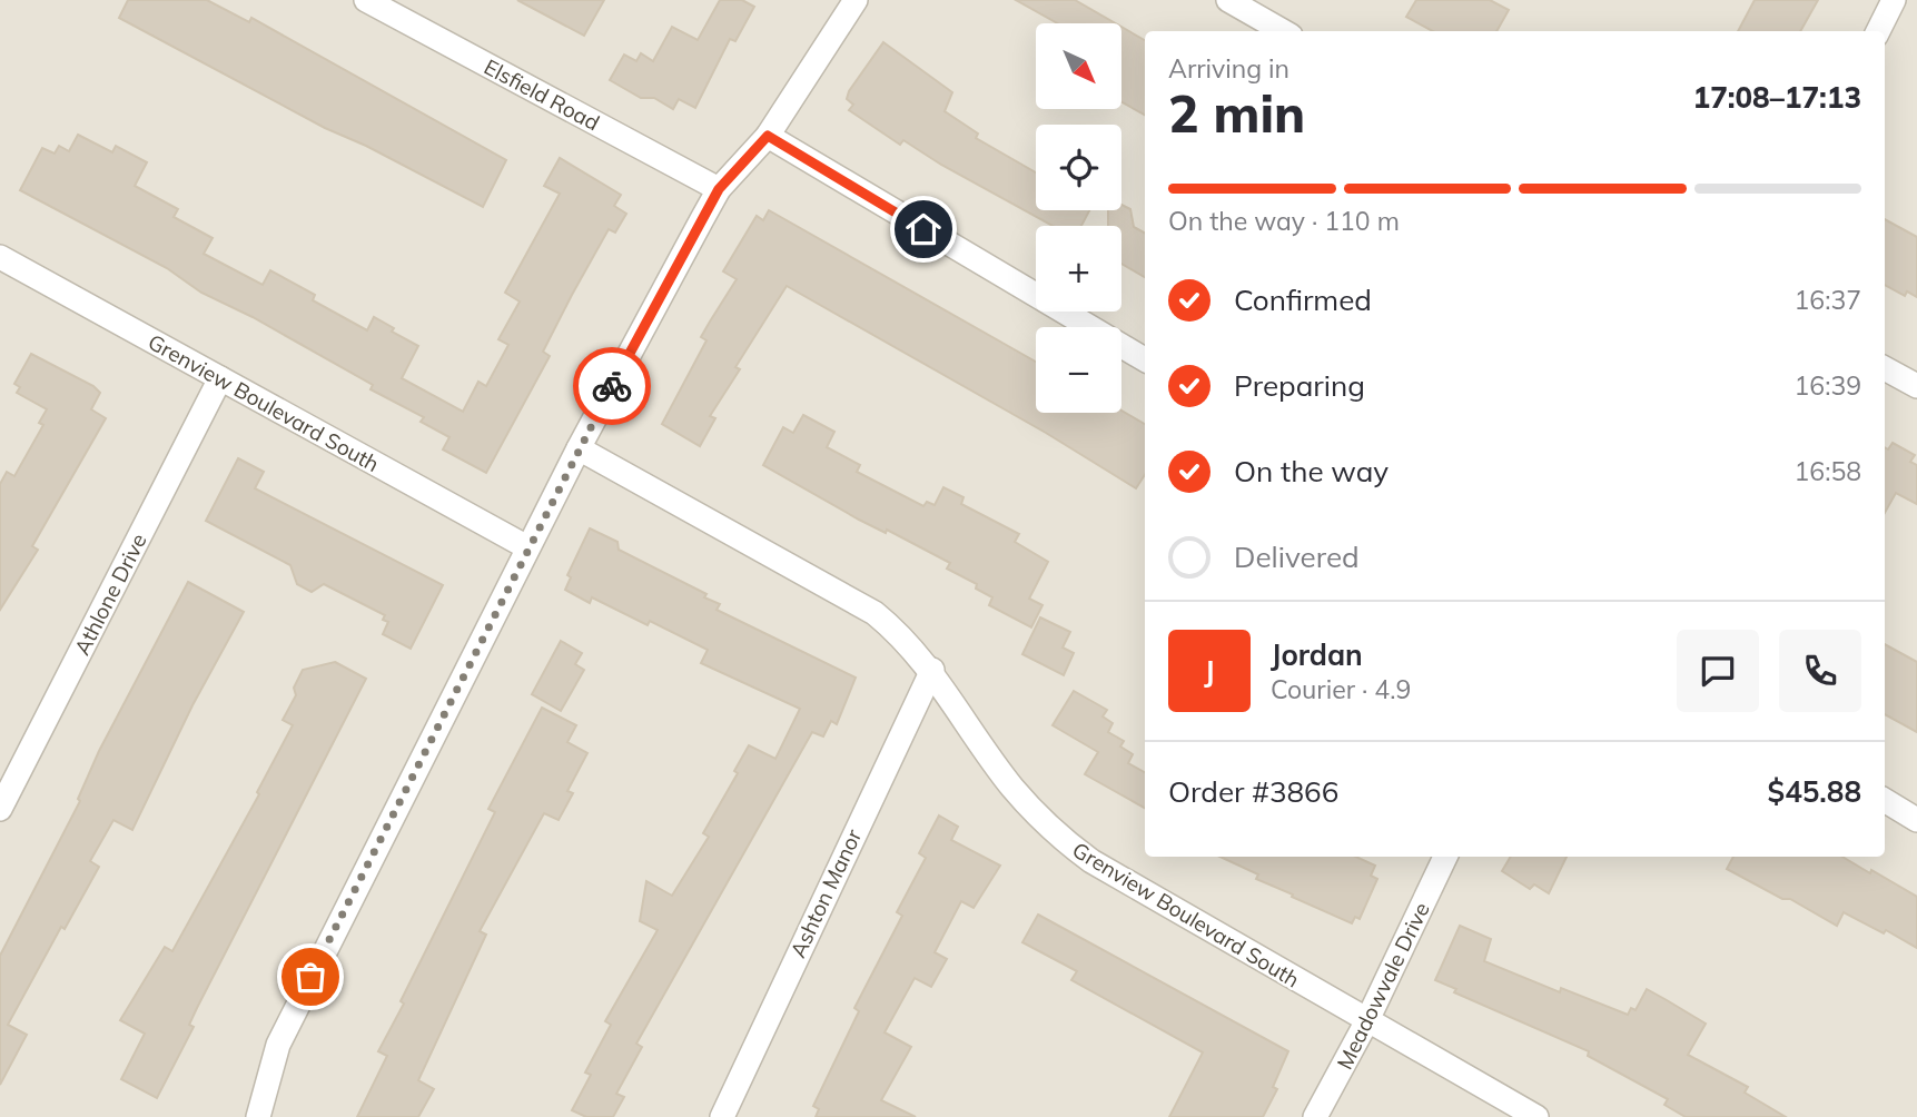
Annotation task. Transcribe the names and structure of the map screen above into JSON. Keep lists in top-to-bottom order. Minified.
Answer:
{"streets":{"street":["Elsfield Road","Grenview Boulevard South","Athlone Drive","Ashton Manor","Meadowvale Drive"]},"crossings":[["Grenview Boulevard South","Athlone Drive"],["Grenview Boulevard South","Ashton Manor"],["Grenview Boulevard South","Meadowvale Drive"]],"north":"bottom right","page":{"map_buttons":["+","−"],"heading":["2 min","Arriving in","17:08–17:13"],"panel":["Jordan","Courier · 4.9","Order #3866","$45.88"],"bar":"On the way · 110 m","list":[["Confirmed","16:37"],["Preparing","16:39"],["On the way","16:58"],"Delivered"],"round":"J"}}
